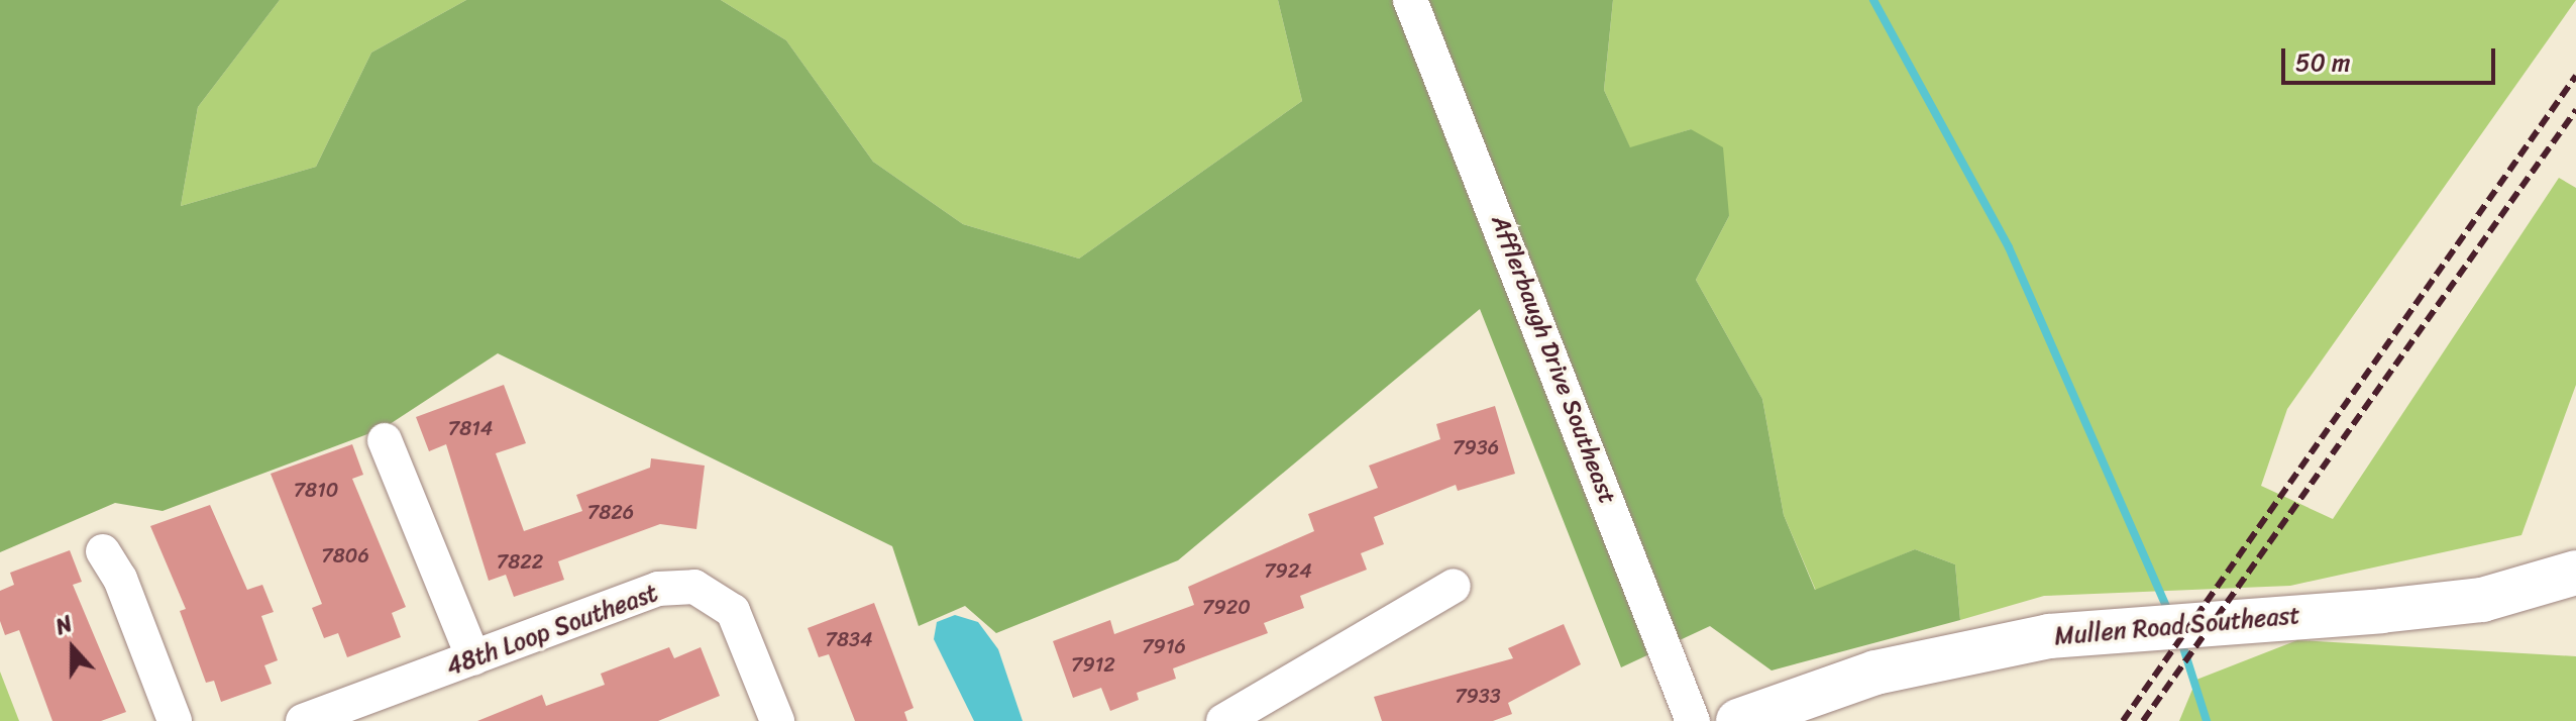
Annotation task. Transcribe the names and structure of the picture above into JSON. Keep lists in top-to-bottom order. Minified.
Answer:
{"streets":{"street":["Afflerbaugh Drive Southeast","Mullen Road Southeast","48th Loop Southeast"]},"house_numbers":["7814","7936","7810","7826","7806","7822","7924","7920","7834","7916","7912","7933"],"scale_bar":"50 m","north":"top"}
